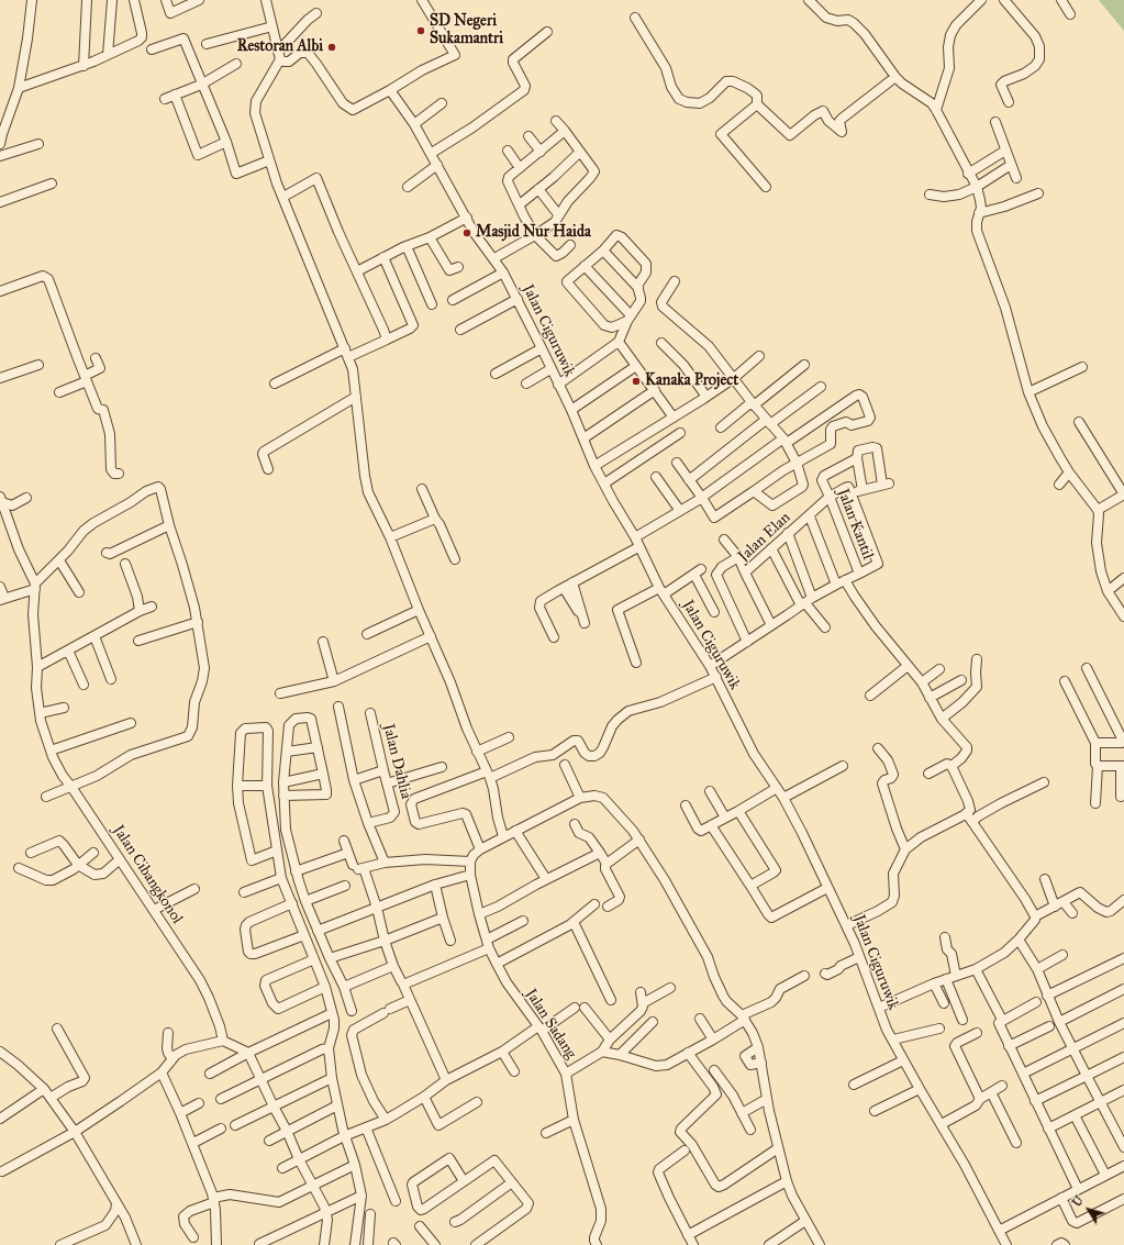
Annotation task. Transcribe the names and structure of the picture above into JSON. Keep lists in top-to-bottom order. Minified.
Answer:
{"streets":{"street":["Jalan Ciguruwik","Jalan Kantil","Jalan Elan","Jalan Dahlia","Jalan Cibangkonol","Jalan Sadang"]},"crossings":[["Jalan Kantil","Jalan Elan"]],"places":["SD Negeri Sukamantri","Restoran Albi","Masjid Nur Haida","Kanaka Project"],"north":"top left"}
